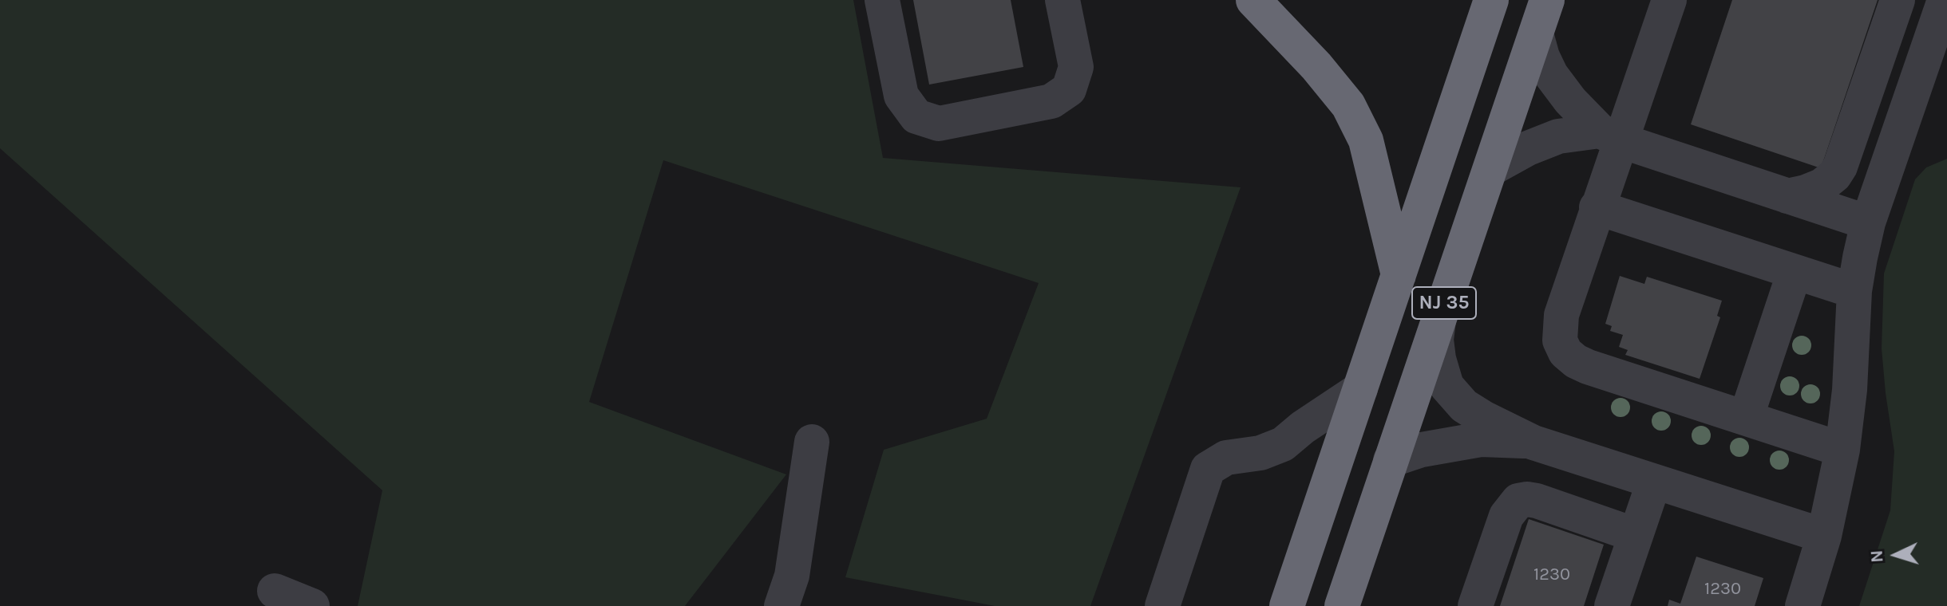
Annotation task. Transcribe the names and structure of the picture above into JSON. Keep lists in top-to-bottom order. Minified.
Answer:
{"streets":{"highway":["NJ 35"]},"house_numbers":["1230","1230"],"north":"left"}
